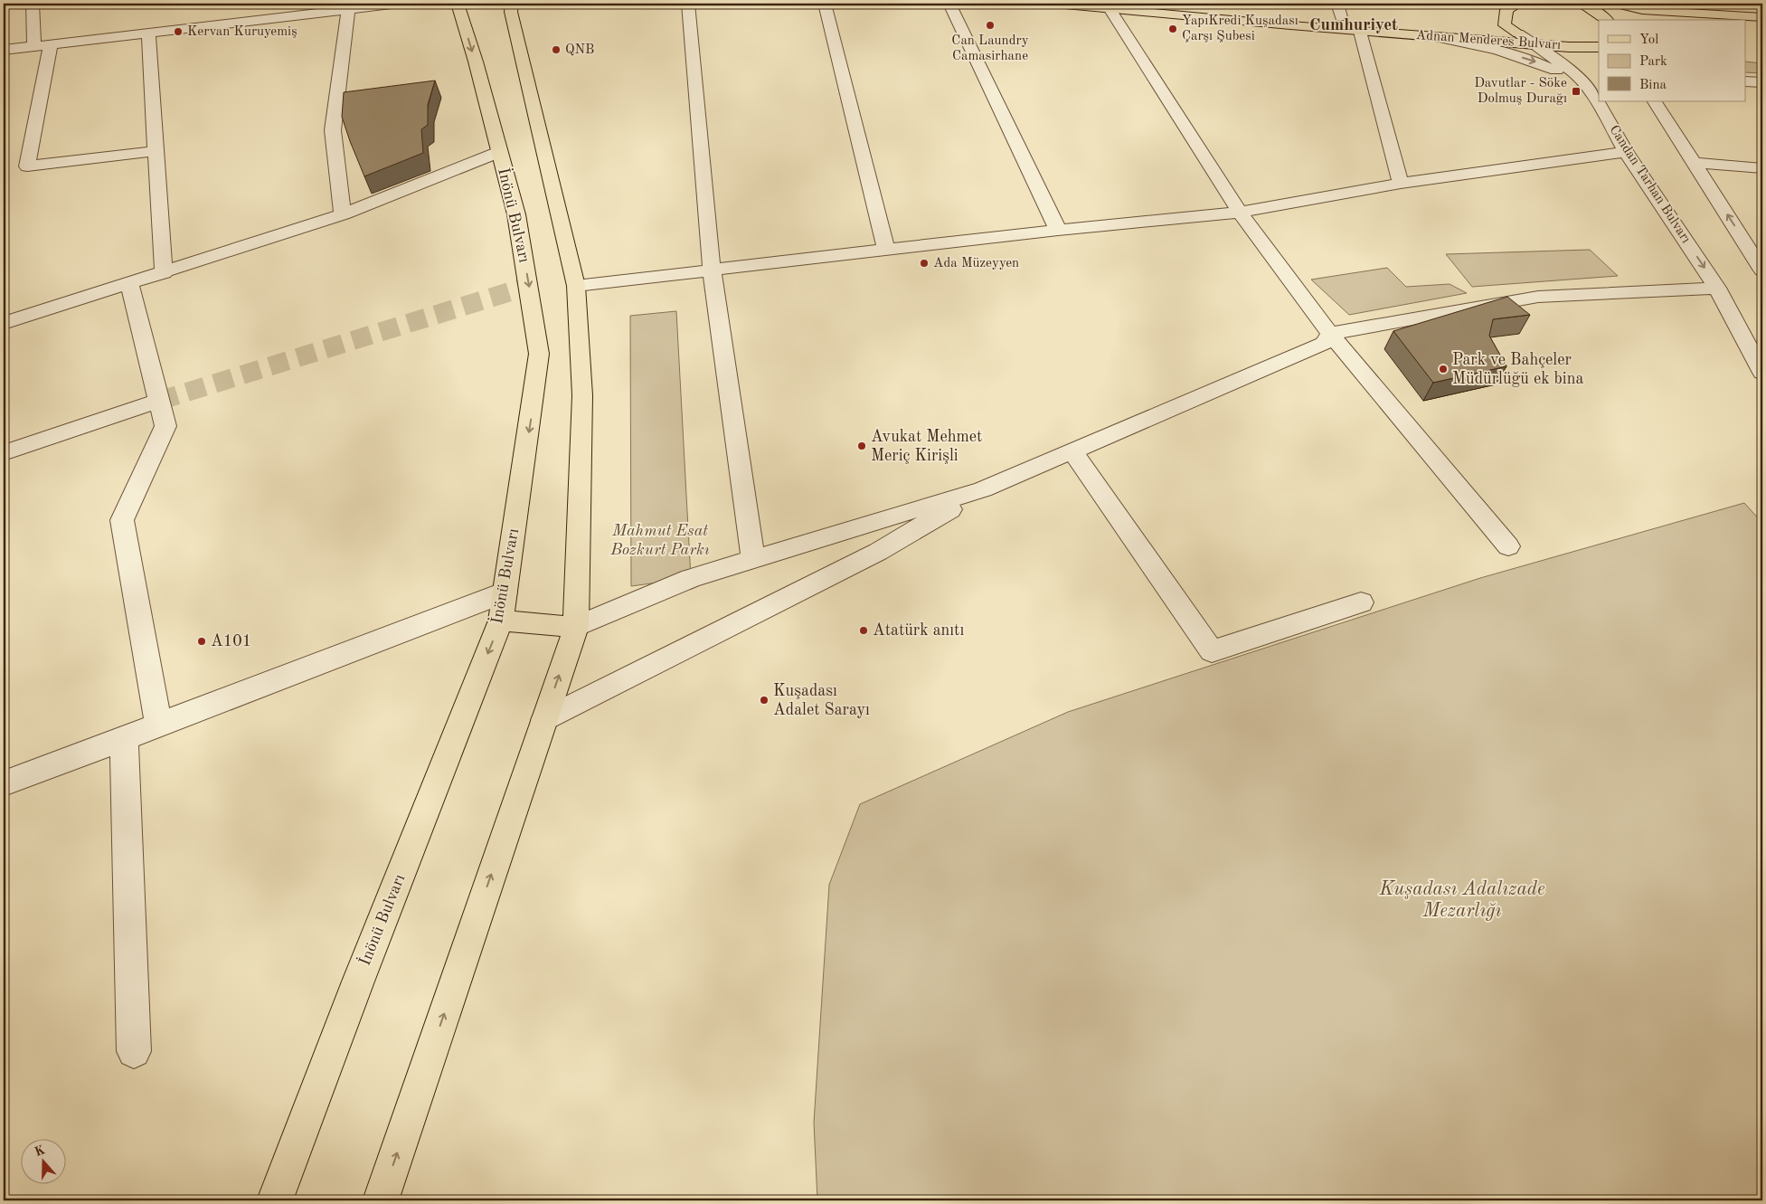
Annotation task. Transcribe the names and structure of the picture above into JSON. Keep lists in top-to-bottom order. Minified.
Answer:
{"streets":{"main road":["Adnan Menderes Bulvarı","Candan Tarhan Bulvarı","İnönü Bulvarı"]},"crossings":[["Adnan Menderes Bulvarı","Candan Tarhan Bulvarı"]],"districts":["Cumhuriyet"],"parks":["Mahmut Esat Bozkurt Parkı","Kuşadası Adalızade Mezarlığı"],"places":{"other":["Can Laundry Camasirhane","YapıKredi Kuşadası Çarşı Şubesi","Kervan Kuruyemiş","QNB","Ada Müzeyyen","Park ve Bahçeler Müdürlüğü ek bina","Avukat Mehmet Meriç Kirişli","Atatürk anıtı","A101","Kuşadası Adalet Sarayı"],"transit":["Davutlar - Söke Dolmuş Durağı"]},"legend":["Yol","Park","Bina"],"north":"top"}
